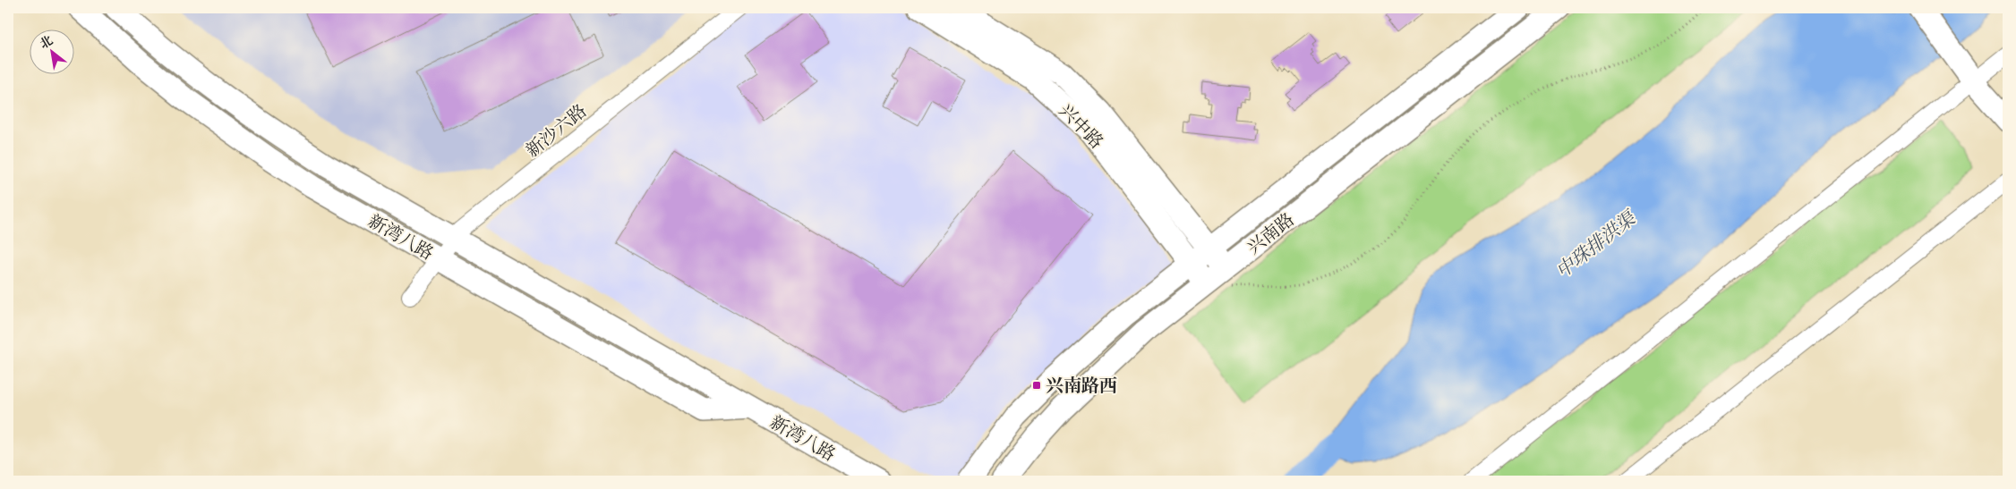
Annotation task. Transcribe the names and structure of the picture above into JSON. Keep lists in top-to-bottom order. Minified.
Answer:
{"streets":{"street":["兴中路","新沙六路","兴南路","新湾八路"]},"crossings":[["兴中路","兴南路"],["新沙六路","新湾八路"]],"water":["中珠排洪渠"],"places":{"transit":["兴南路西"]},"north":"top left"}
